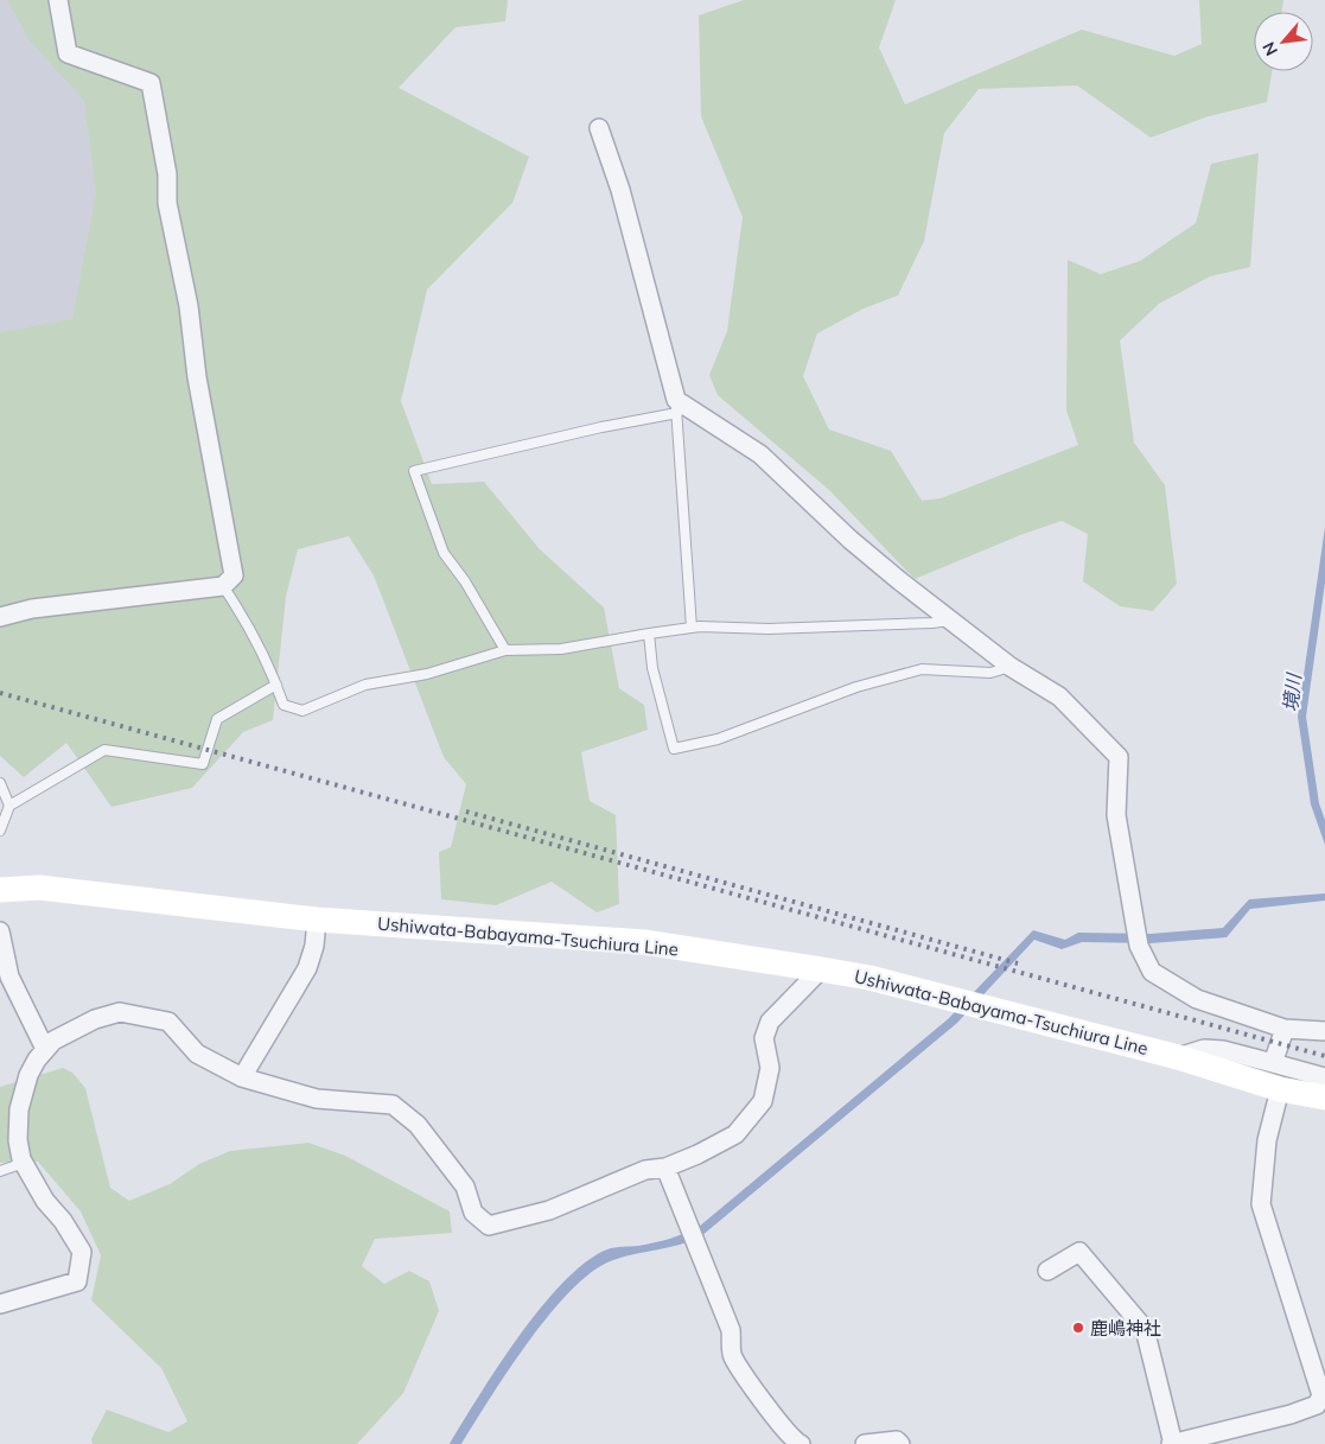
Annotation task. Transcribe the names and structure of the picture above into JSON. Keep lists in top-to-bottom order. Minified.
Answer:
{"streets":{"main road":["Ushiwata-Babayama-Tsuchiura Line"]},"water":["境川"],"places":["鹿嶋神社"],"north":"bottom left"}
